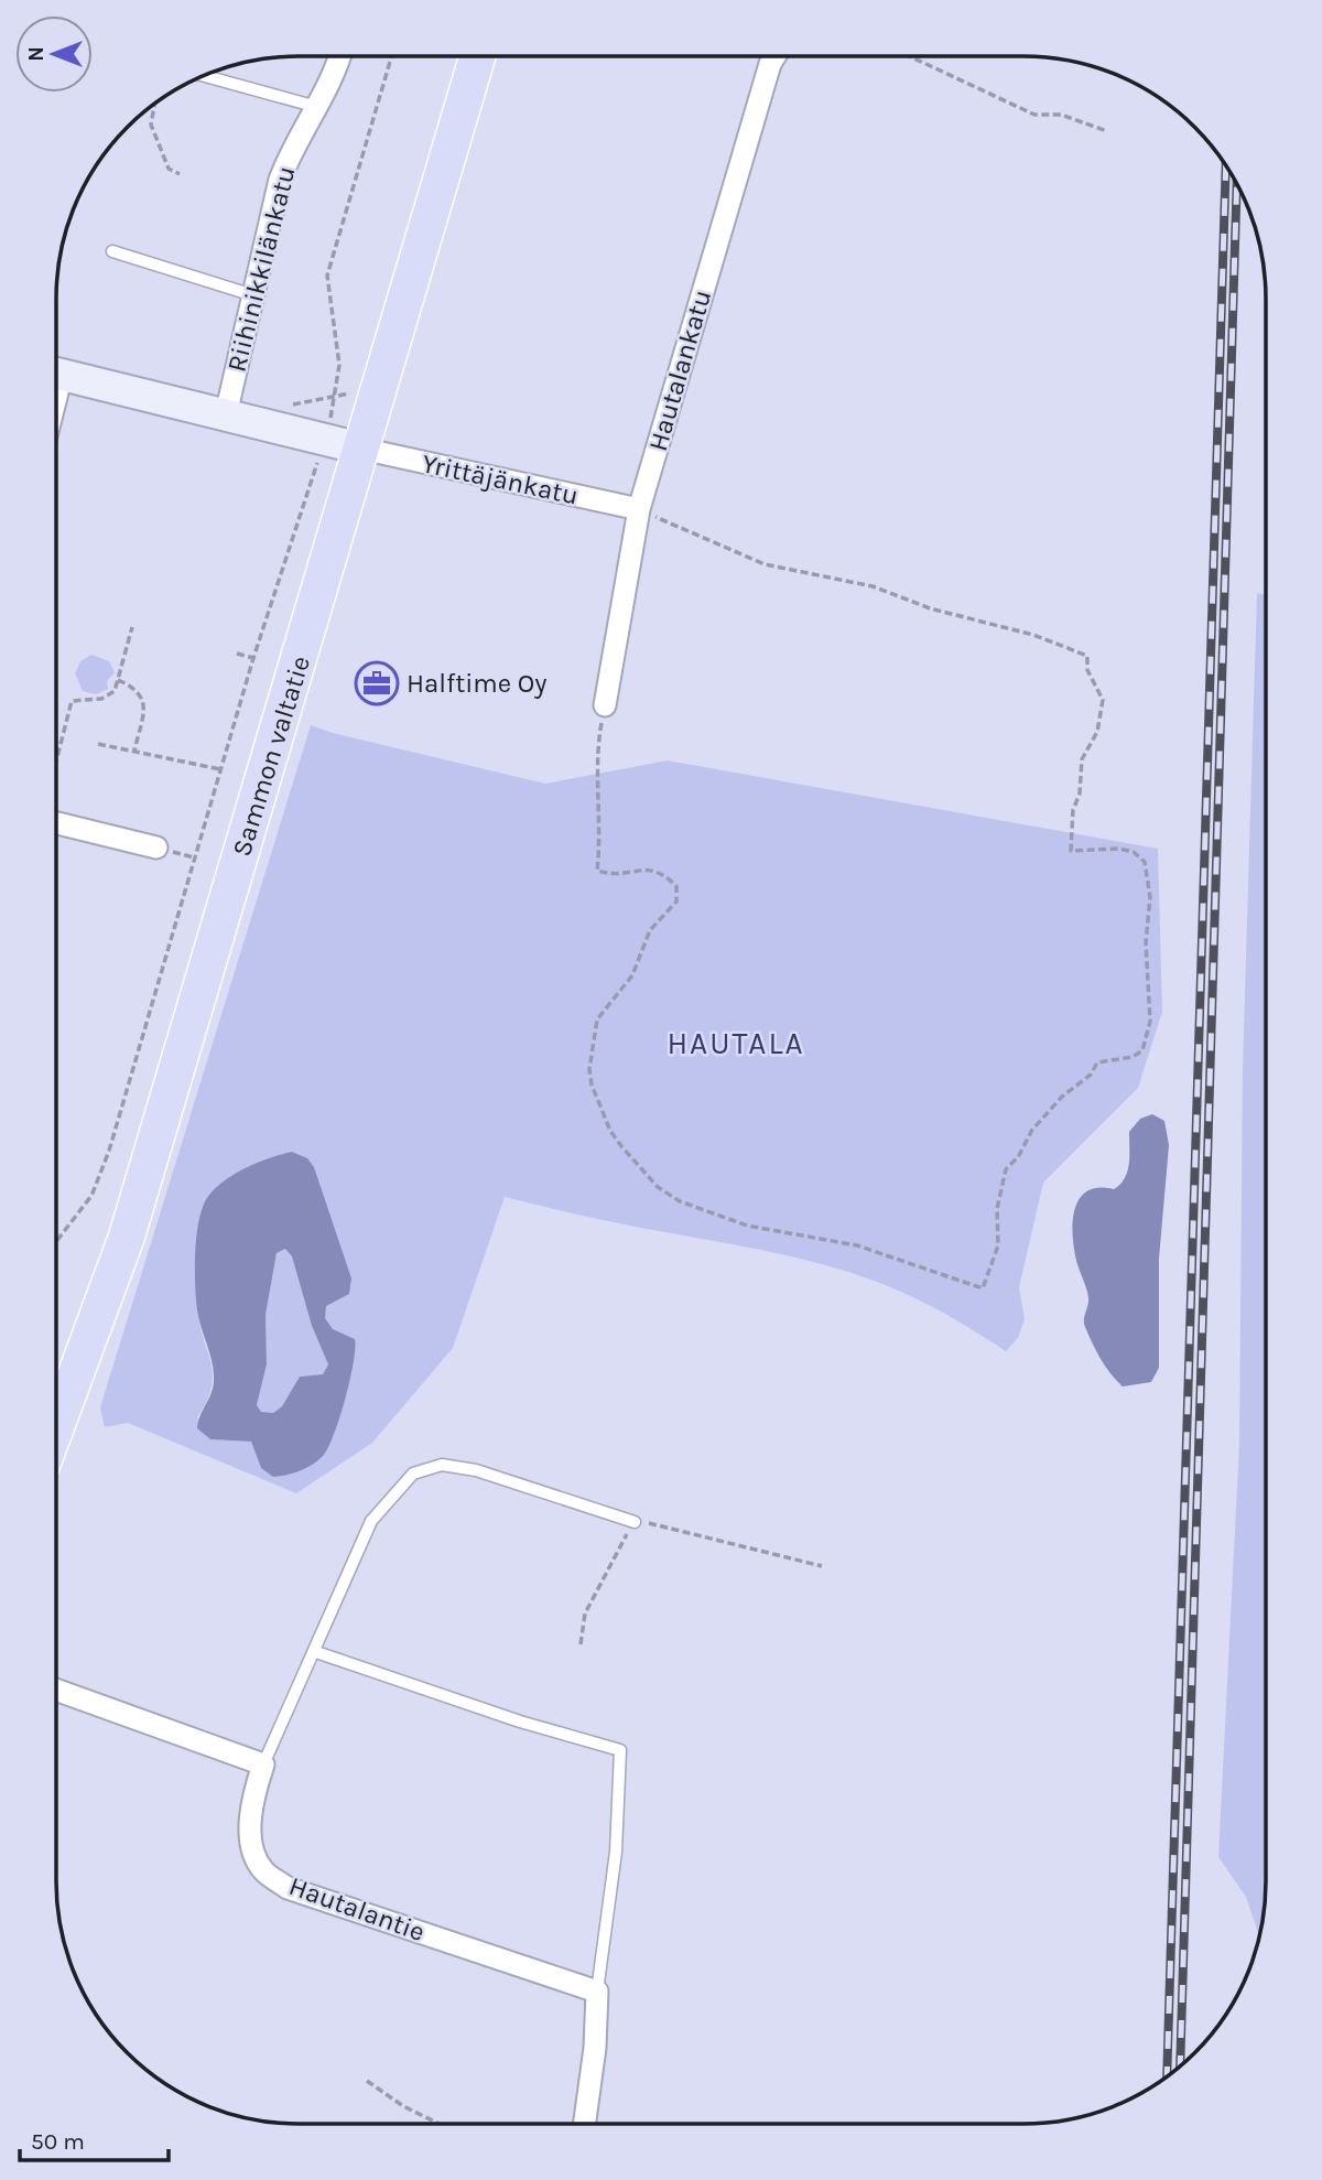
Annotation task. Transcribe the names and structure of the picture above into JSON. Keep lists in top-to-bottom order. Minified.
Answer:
{"streets":{"main road":["Sammon valtatie"],"street":["Riihinikkilänkatu","Hautalankatu","Yrittäjänkatu","Hautalantie"]},"crossings":[["Hautalankatu","Yrittäjänkatu"],["Yrittäjänkatu","Sammon valtatie"]],"districts":["HAUTALA"],"places":{"office":["Halftime Oy"]},"scale_bar":"50 m","north":"left"}
